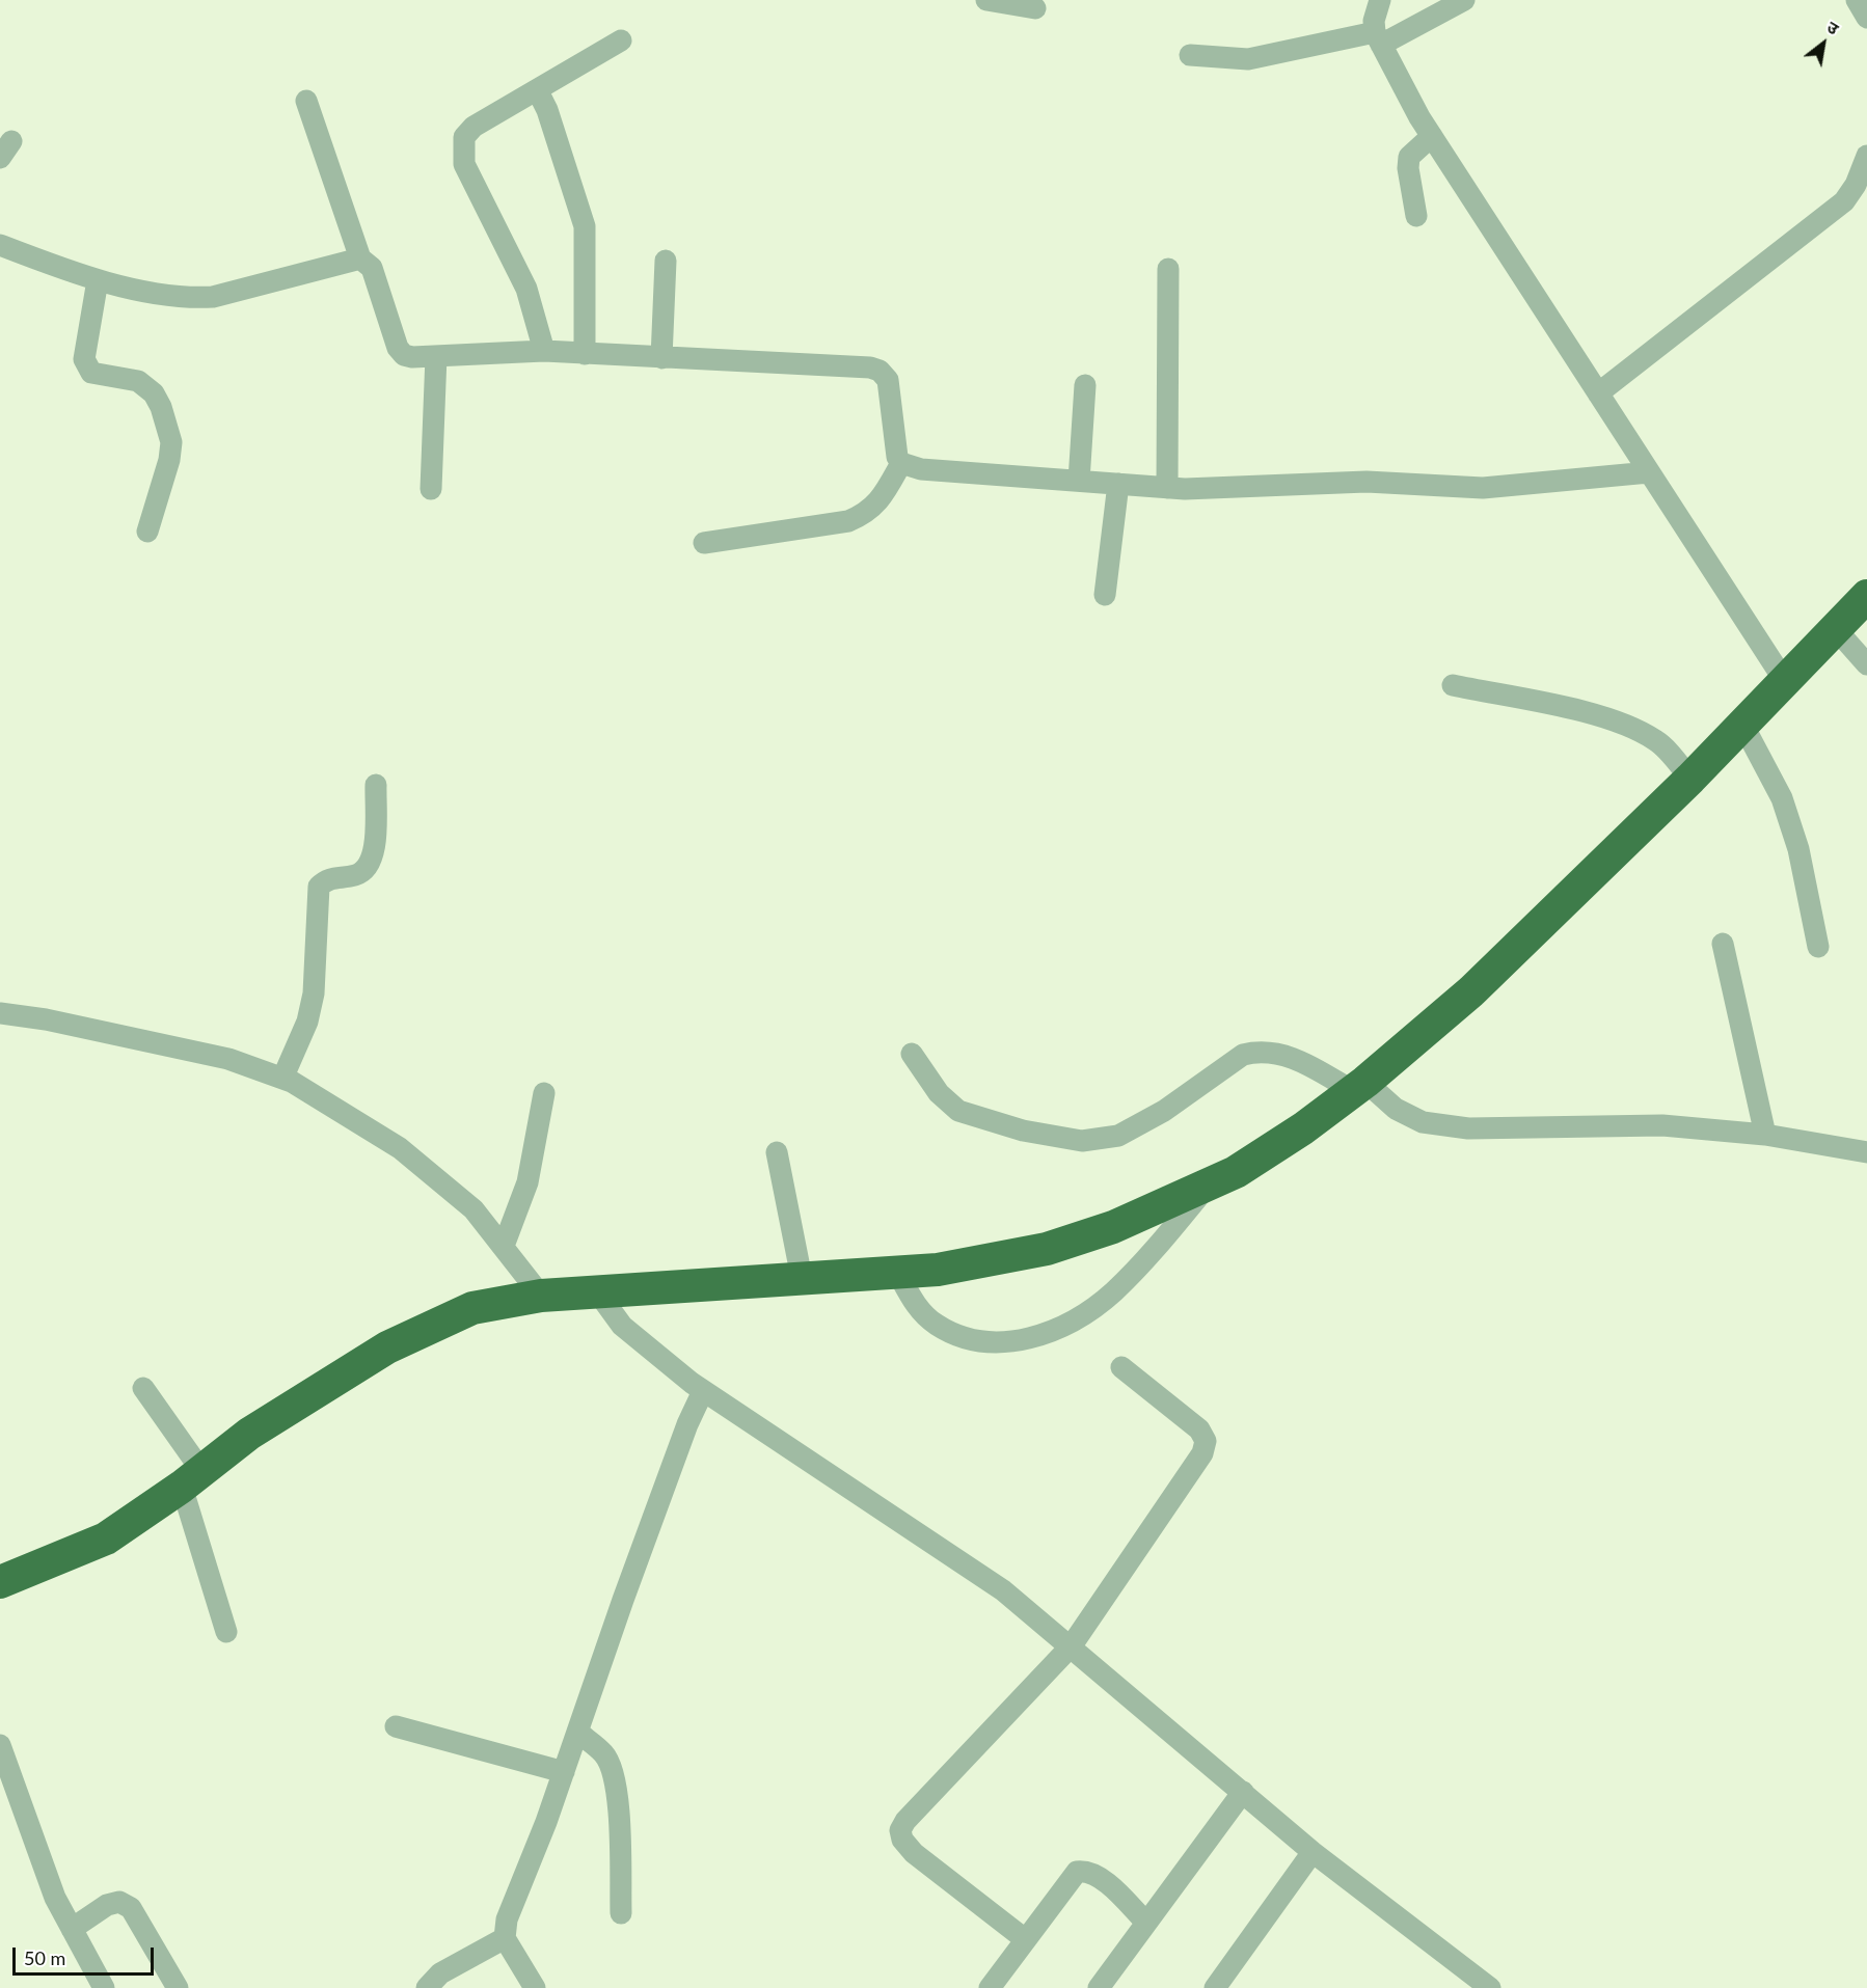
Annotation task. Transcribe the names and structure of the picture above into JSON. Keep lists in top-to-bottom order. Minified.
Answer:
{"scale_bar":"50 m","north":"top right"}
